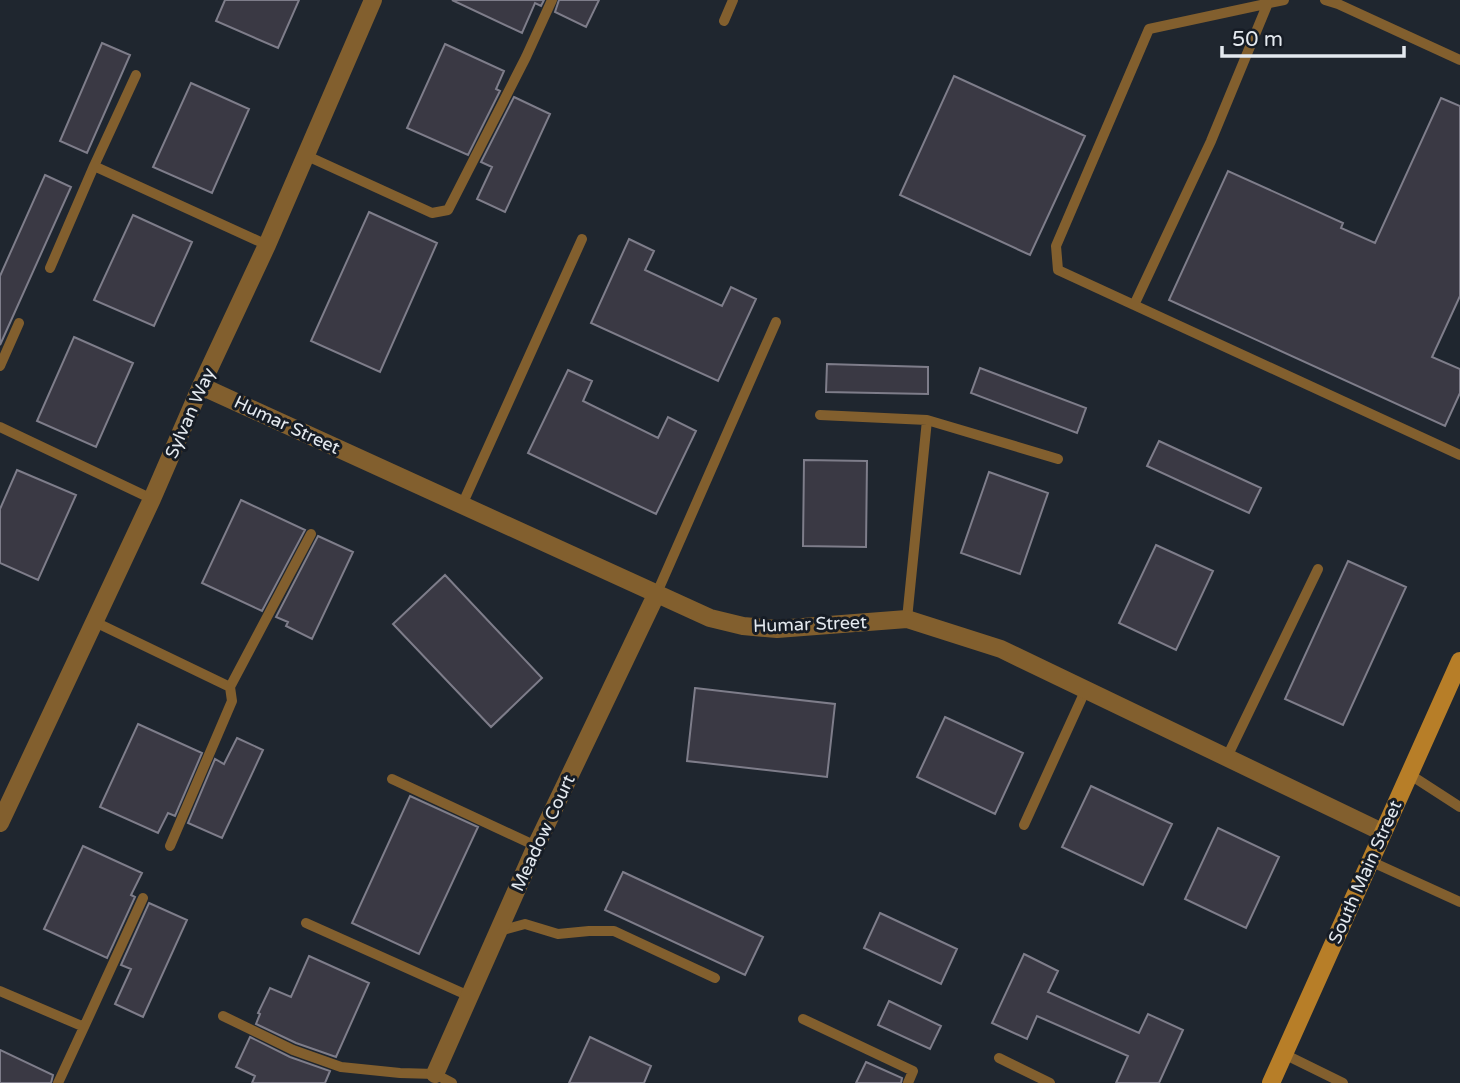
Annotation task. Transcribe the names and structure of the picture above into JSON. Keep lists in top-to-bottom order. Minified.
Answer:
{"streets":{"main road":["South Main Street"],"street":["Sylvan Way","Humar Street","Meadow Court"]},"crossings":[["Sylvan Way","Humar Street"],["Humar Street","Meadow Court"],["Humar Street","South Main Street"]],"scale_bar":"50 m"}
